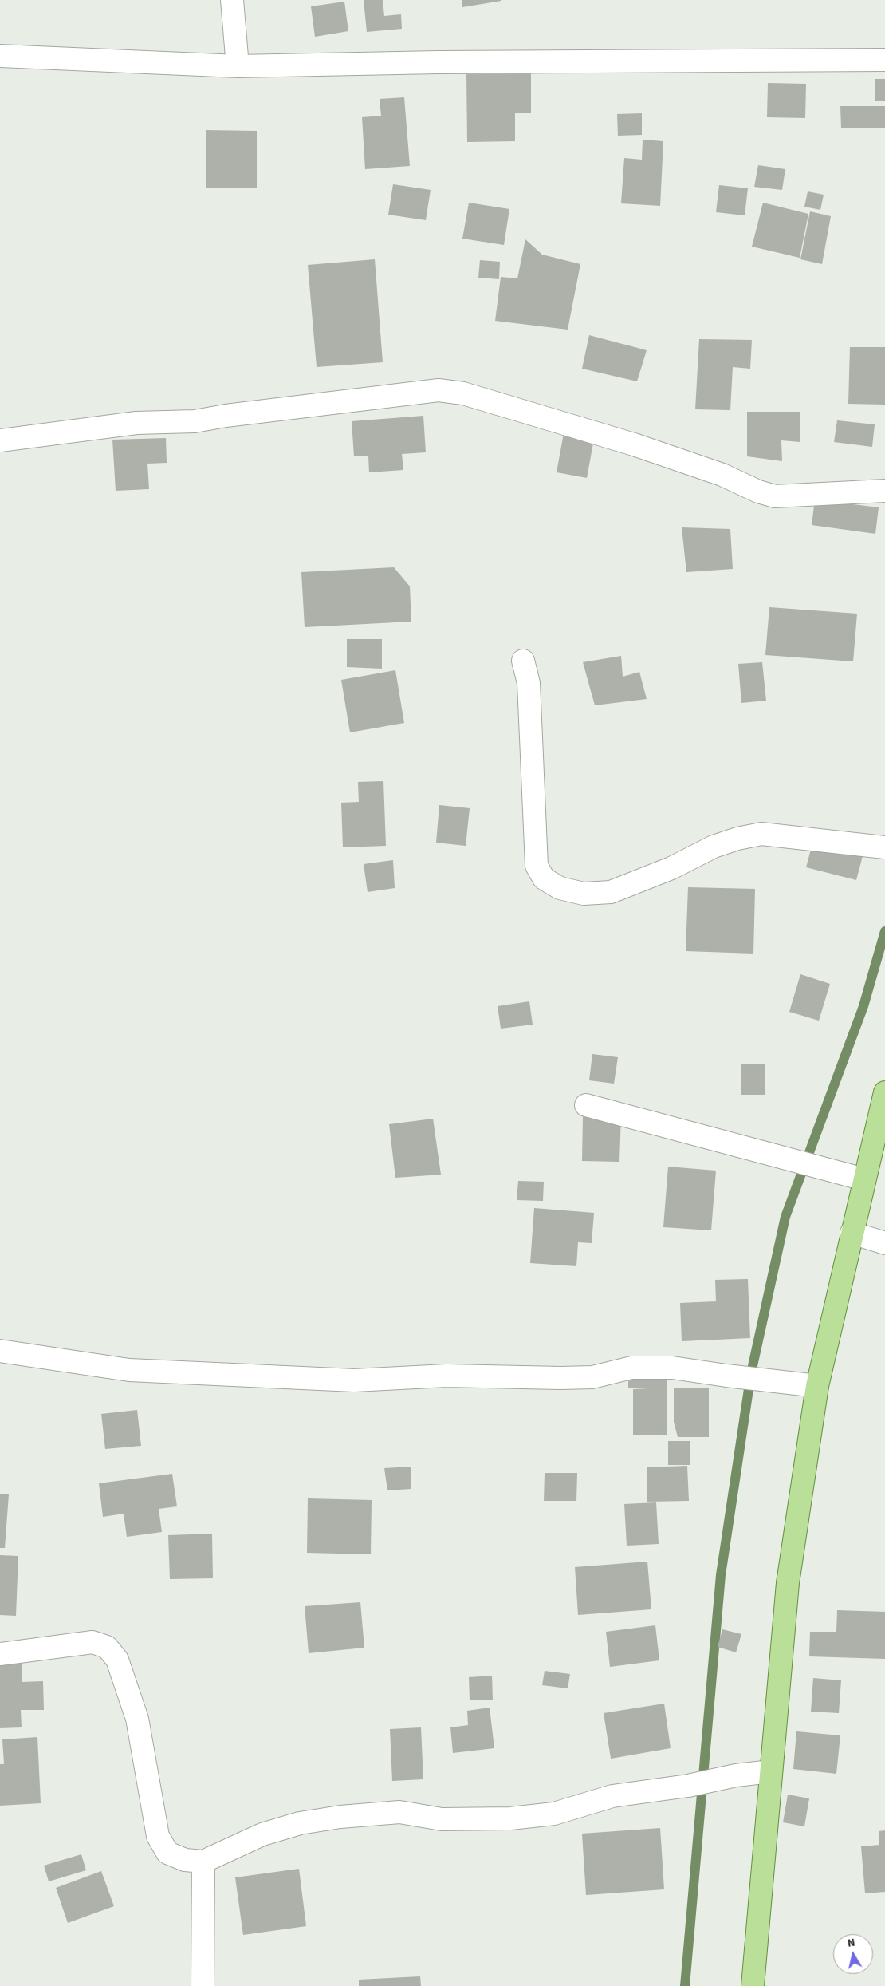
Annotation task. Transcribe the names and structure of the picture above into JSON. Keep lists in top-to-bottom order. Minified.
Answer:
{"north":"top"}
